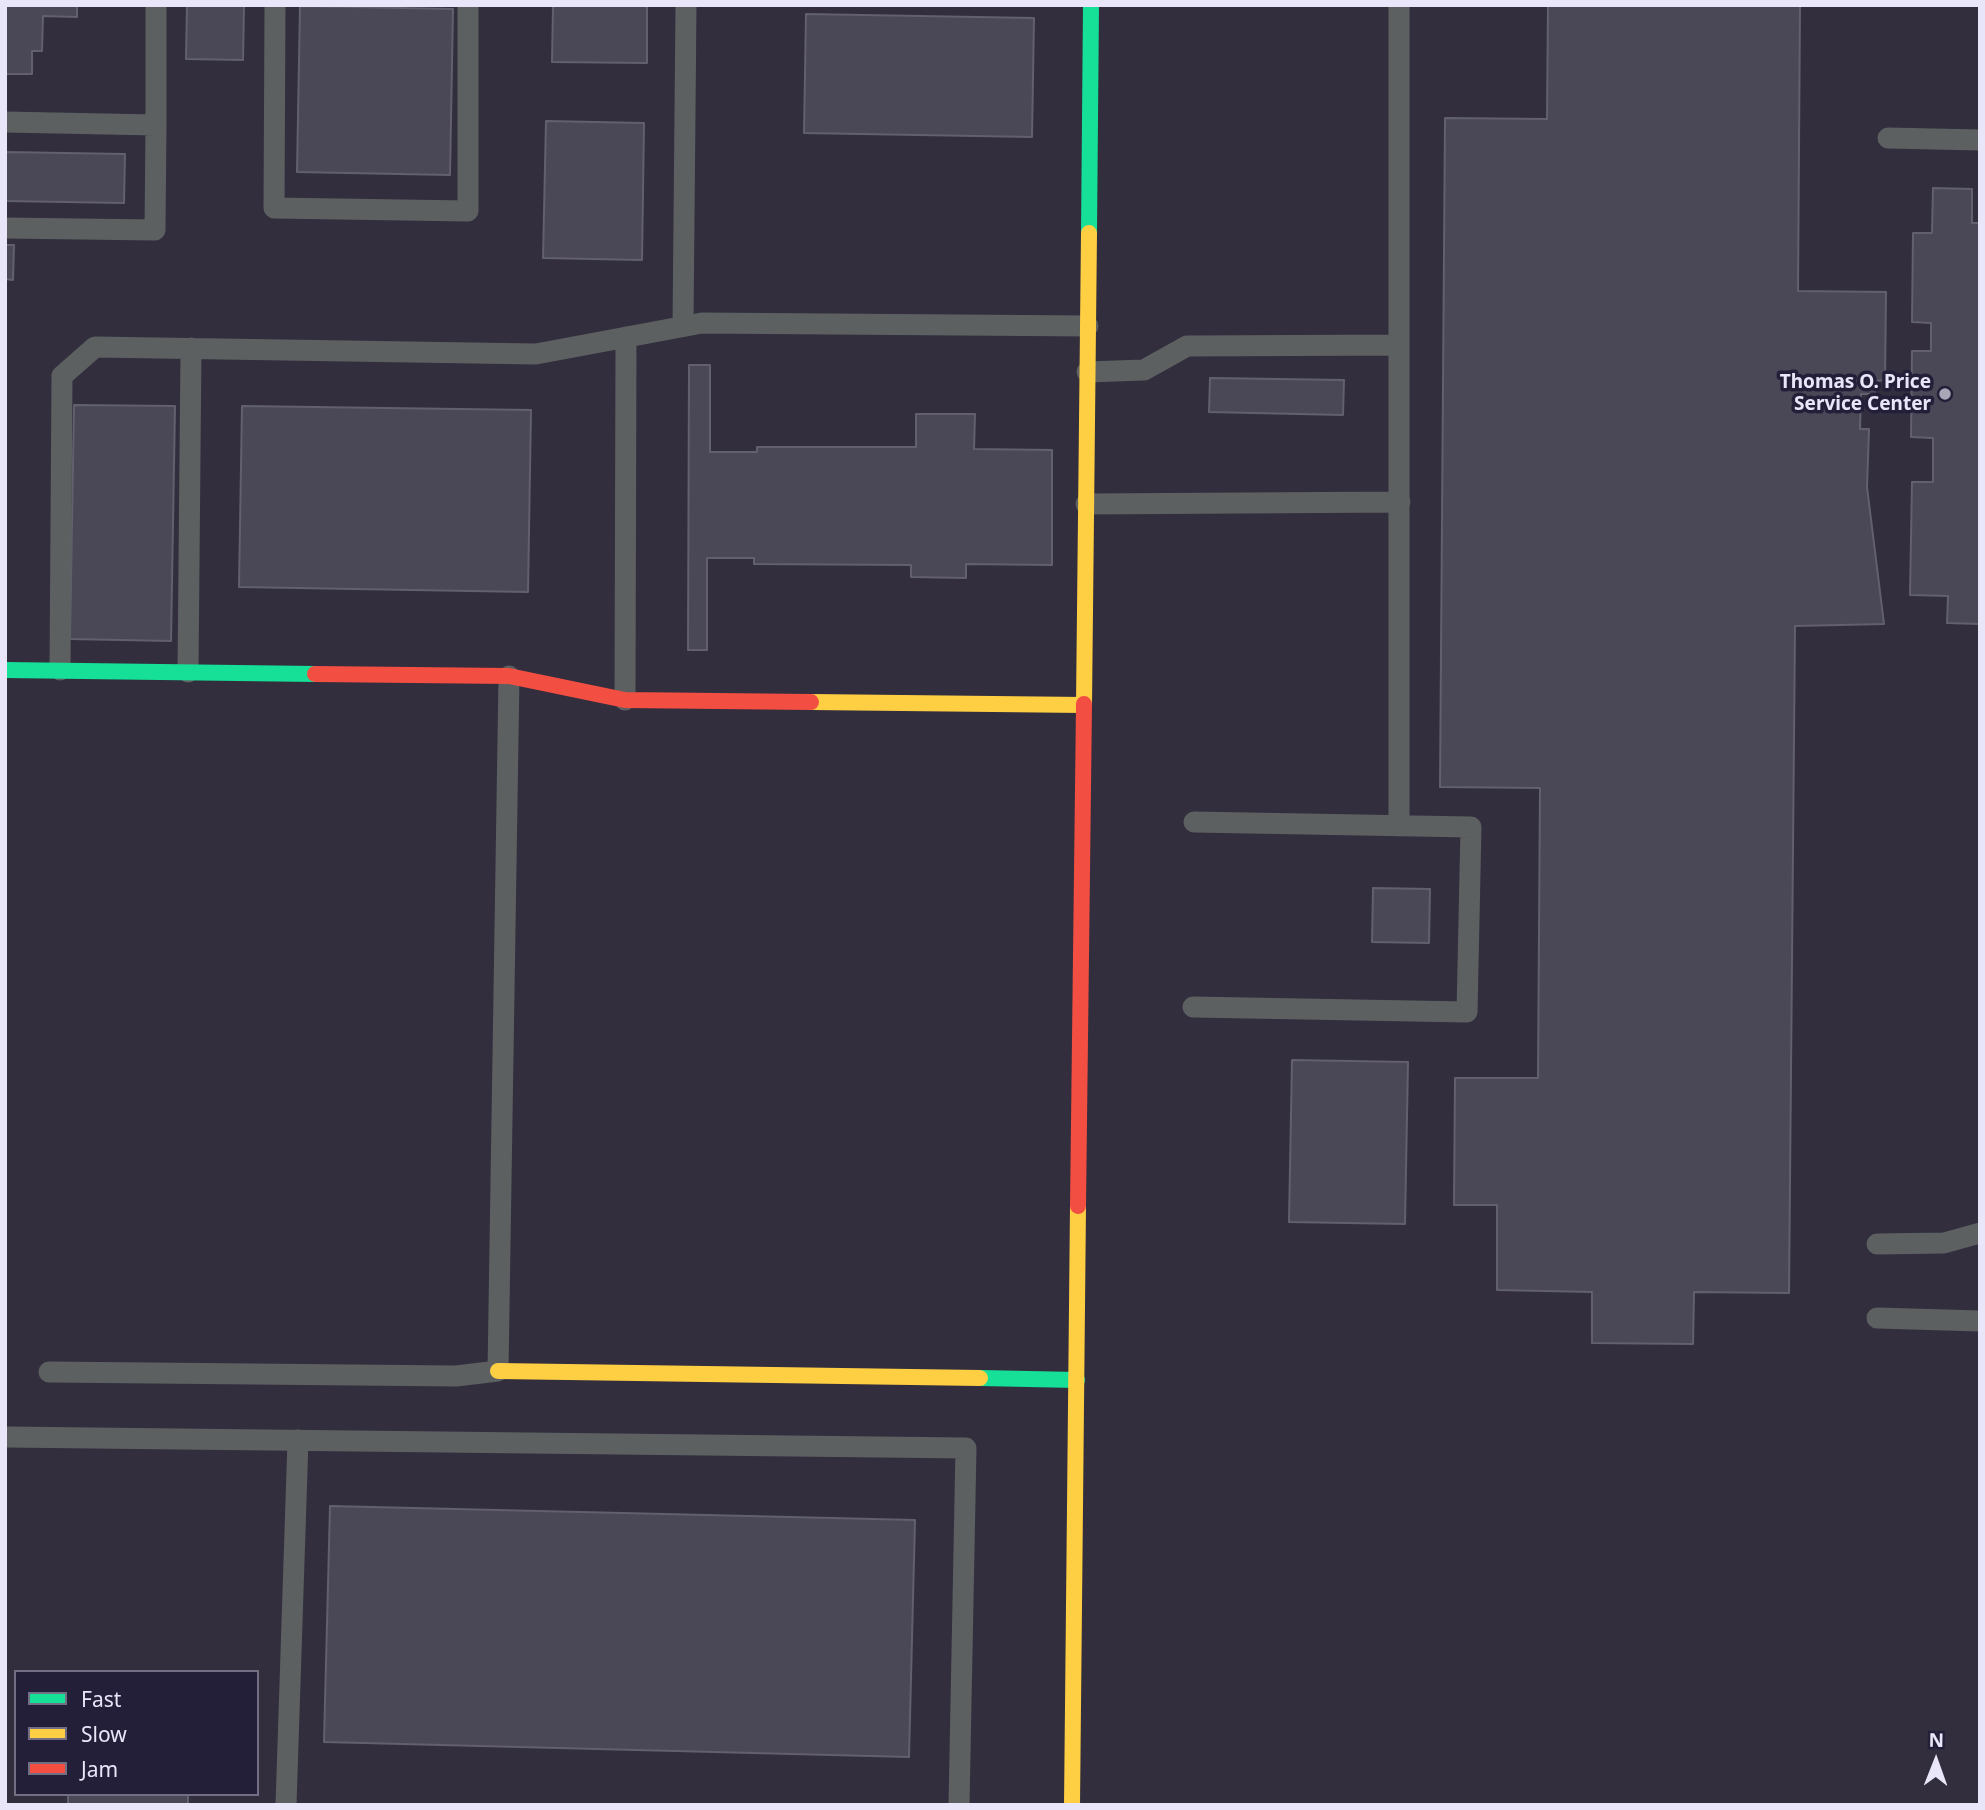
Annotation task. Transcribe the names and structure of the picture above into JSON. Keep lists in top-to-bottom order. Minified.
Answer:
{"places":["Thomas O. Price Service Center"],"legend":["Fast","Slow","Jam"],"north":"top"}
